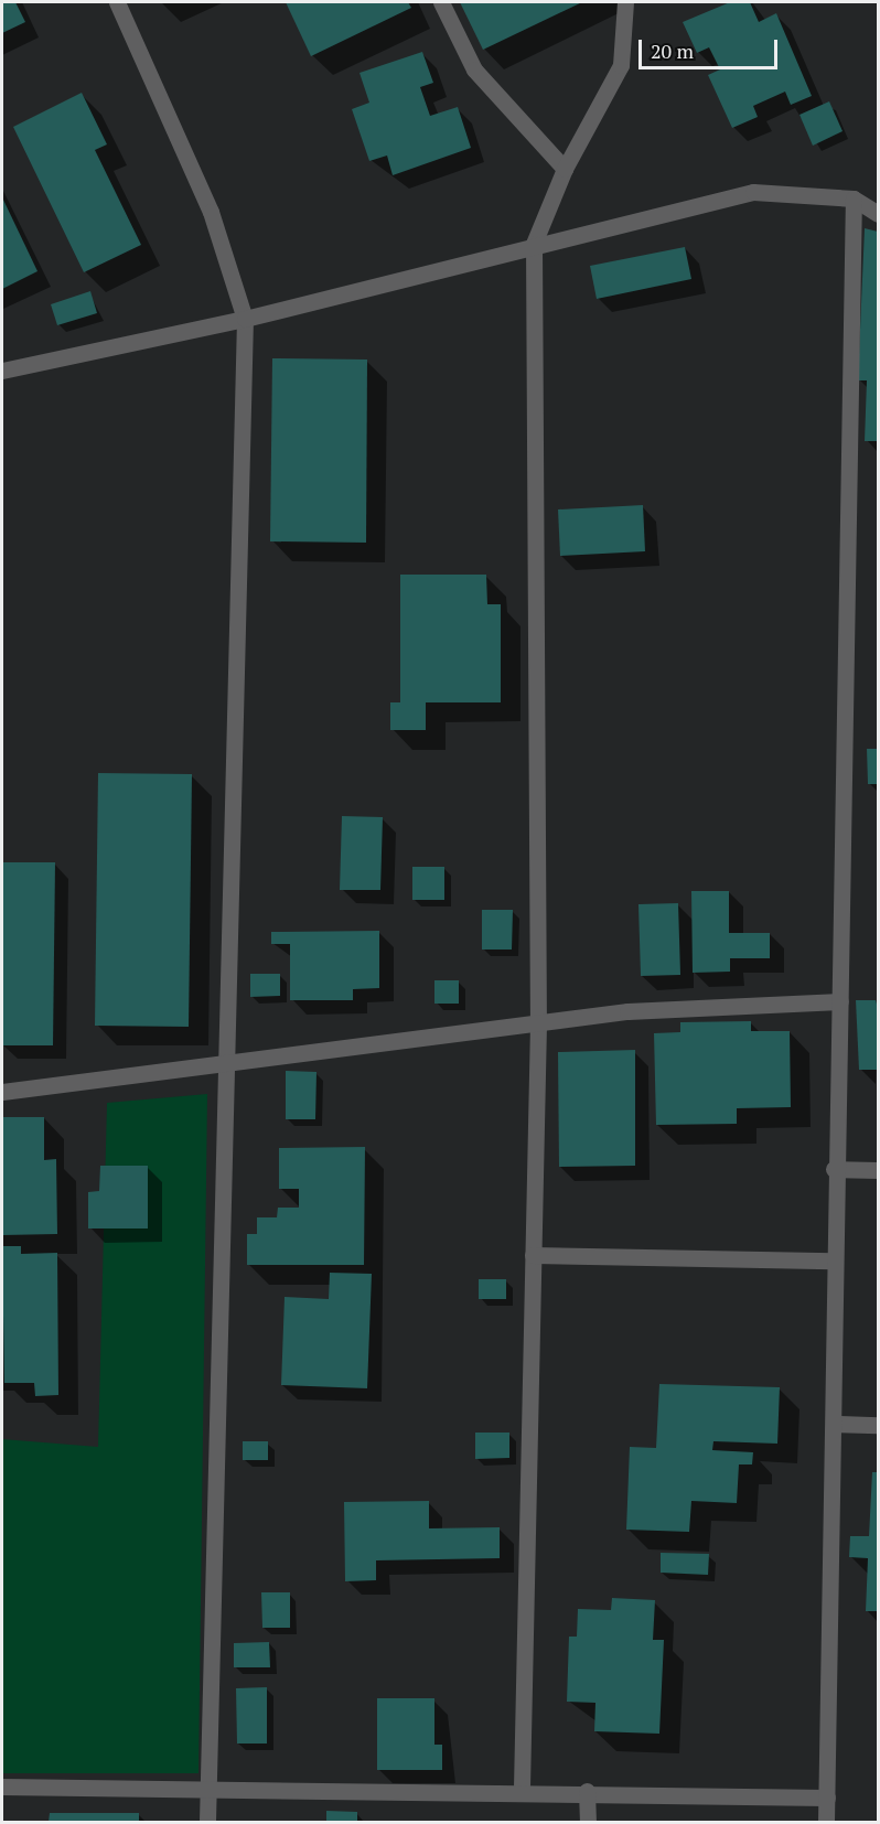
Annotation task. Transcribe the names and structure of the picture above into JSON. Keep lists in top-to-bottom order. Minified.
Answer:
{"scale_bar":"20 m"}
